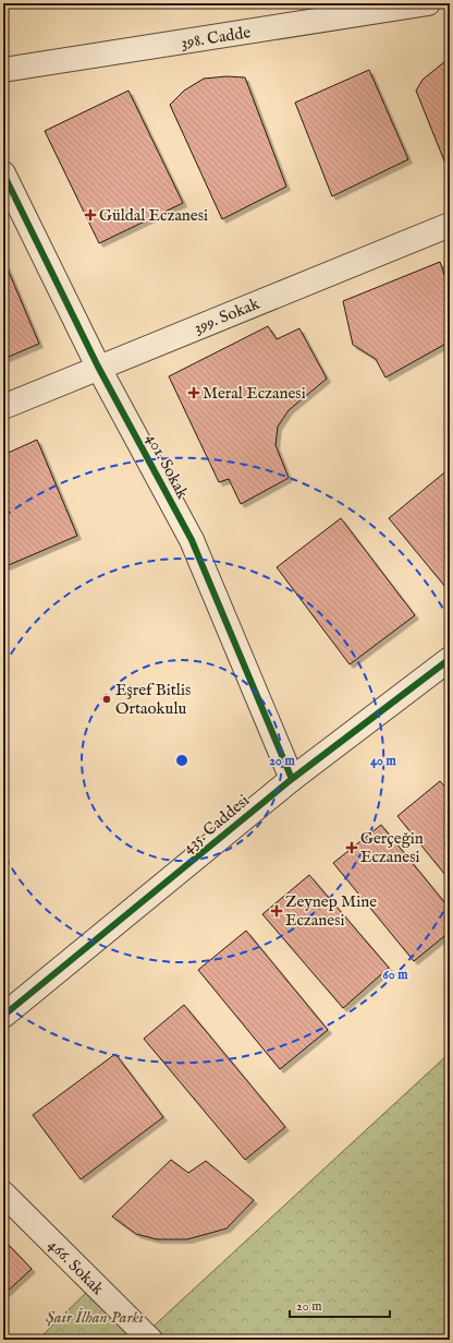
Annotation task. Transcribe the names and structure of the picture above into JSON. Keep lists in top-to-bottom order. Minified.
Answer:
{"streets":{"street":["398. Cadde","399. Sokak","401. Sokak","435. Caddesi","466. Sokak"]},"crossings":[["399. Sokak","401. Sokak"],["401. Sokak","435. Caddesi"]],"parks":["Şair İlhan Parkı"],"places":{"health":["Güldal Eczanesi","Meral Eczanesi","Gerçeğin Eczanesi","Zeynep Mine Eczanesi"],"other":["Eşref Bitlis Ortaokulu"]},"scale_bar":"20 m","rings":["20 m","40 m","60 m"]}
